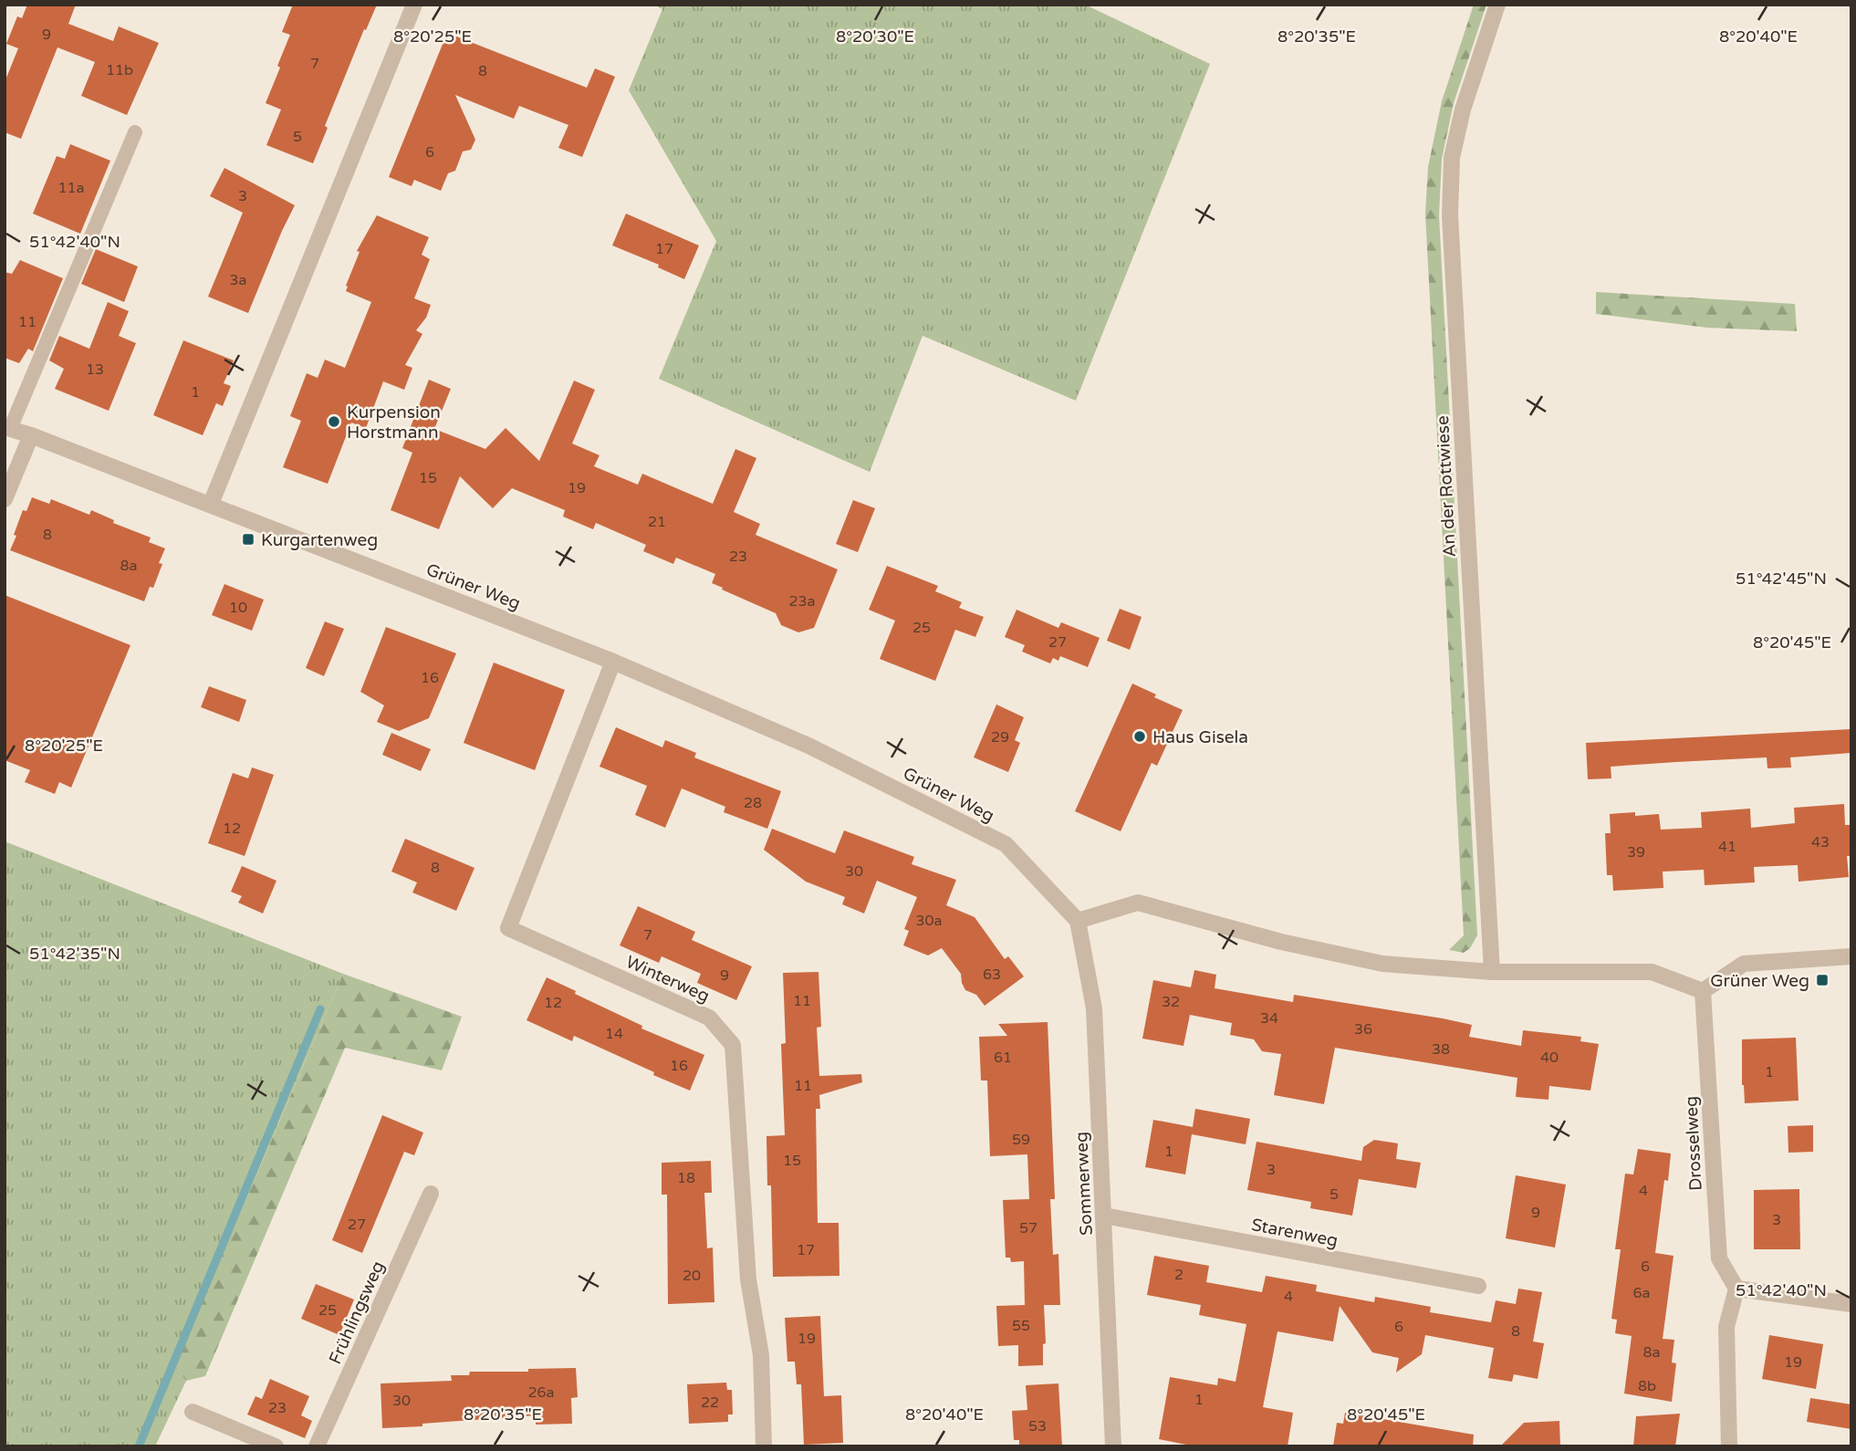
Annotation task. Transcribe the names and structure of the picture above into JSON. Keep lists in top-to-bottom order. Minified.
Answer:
{"streets":{"street":["An der Rottwiese","Grüner Weg","Winterweg","Drosselweg","Sommerweg","Starenweg","Frühlingsweg"]},"crossings":[["Grüner Weg","Winterweg"],["Grüner Weg","Sommerweg"],["Sommerweg","Starenweg"]],"places":{"other":["Kurpension Horstmann","Haus Gisela"],"transit":["Kurgartenweg","Grüner Weg"]},"house_numbers":["9","7","11b","8","5","6","11a","3","17","3a","11","13","1","15","19","21","8","23","8a","23a","10","25","27","16","29","28","12","43","41","39","8","30","30a","7","63","9","11","32","12","34","36","14","38","61","40","16","1","11","59","1","15","3","18","4","5","9","3","27","57","17","6","2","20","6a","4","25","55","6","8","19","8a","19","8b","26a","1","30","22","23","53"],"coordinates":["8°20'25\"E","8°20'30\"E","8°20'35\"E","8°20'40\"E","51°42'40\"N","51°42'45\"N","8°20'45\"E","51°42'35\"N"]}
